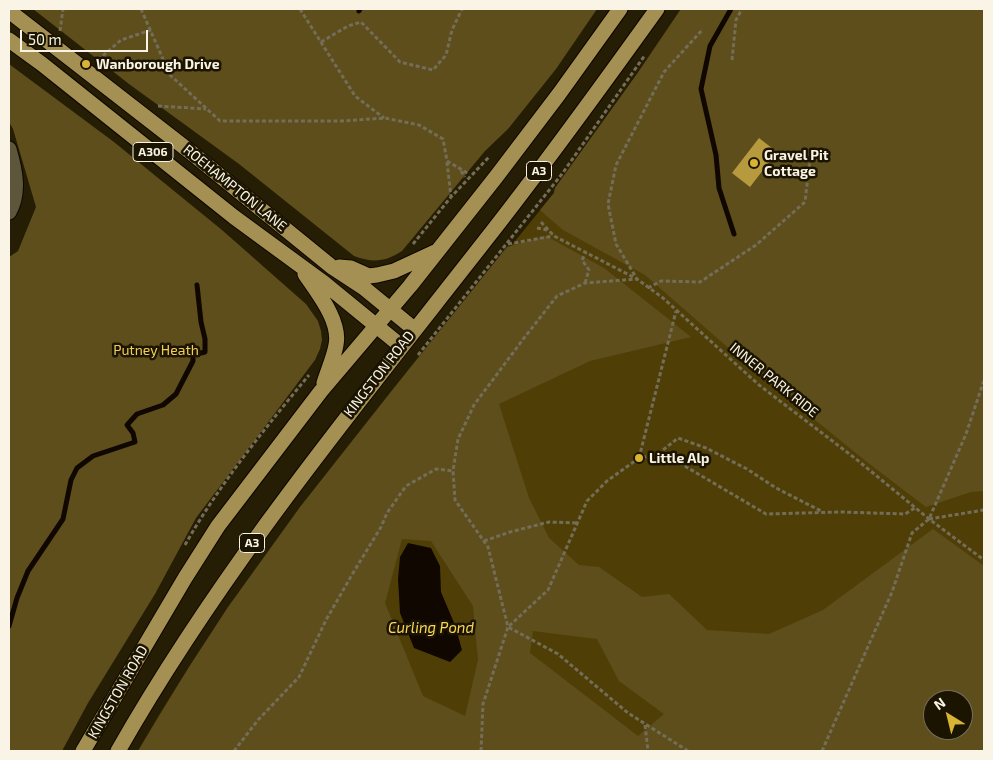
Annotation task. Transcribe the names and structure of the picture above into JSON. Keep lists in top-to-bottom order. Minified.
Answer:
{"streets":{"highway":["A306","A3","ROEHAMPTON LANE","KINGSTON ROAD"],"path":["INNER PARK RIDE"]},"crossings":[["A306","ROEHAMPTON LANE"],["A306","KINGSTON ROAD"],["ROEHAMPTON LANE","KINGSTON ROAD"]],"water":["Curling Pond"],"parks":["Putney Heath"],"places":["Wanborough Drive","Gravel Pit Cottage","Little Alp"],"scale_bar":"50 m","north":"top left"}
